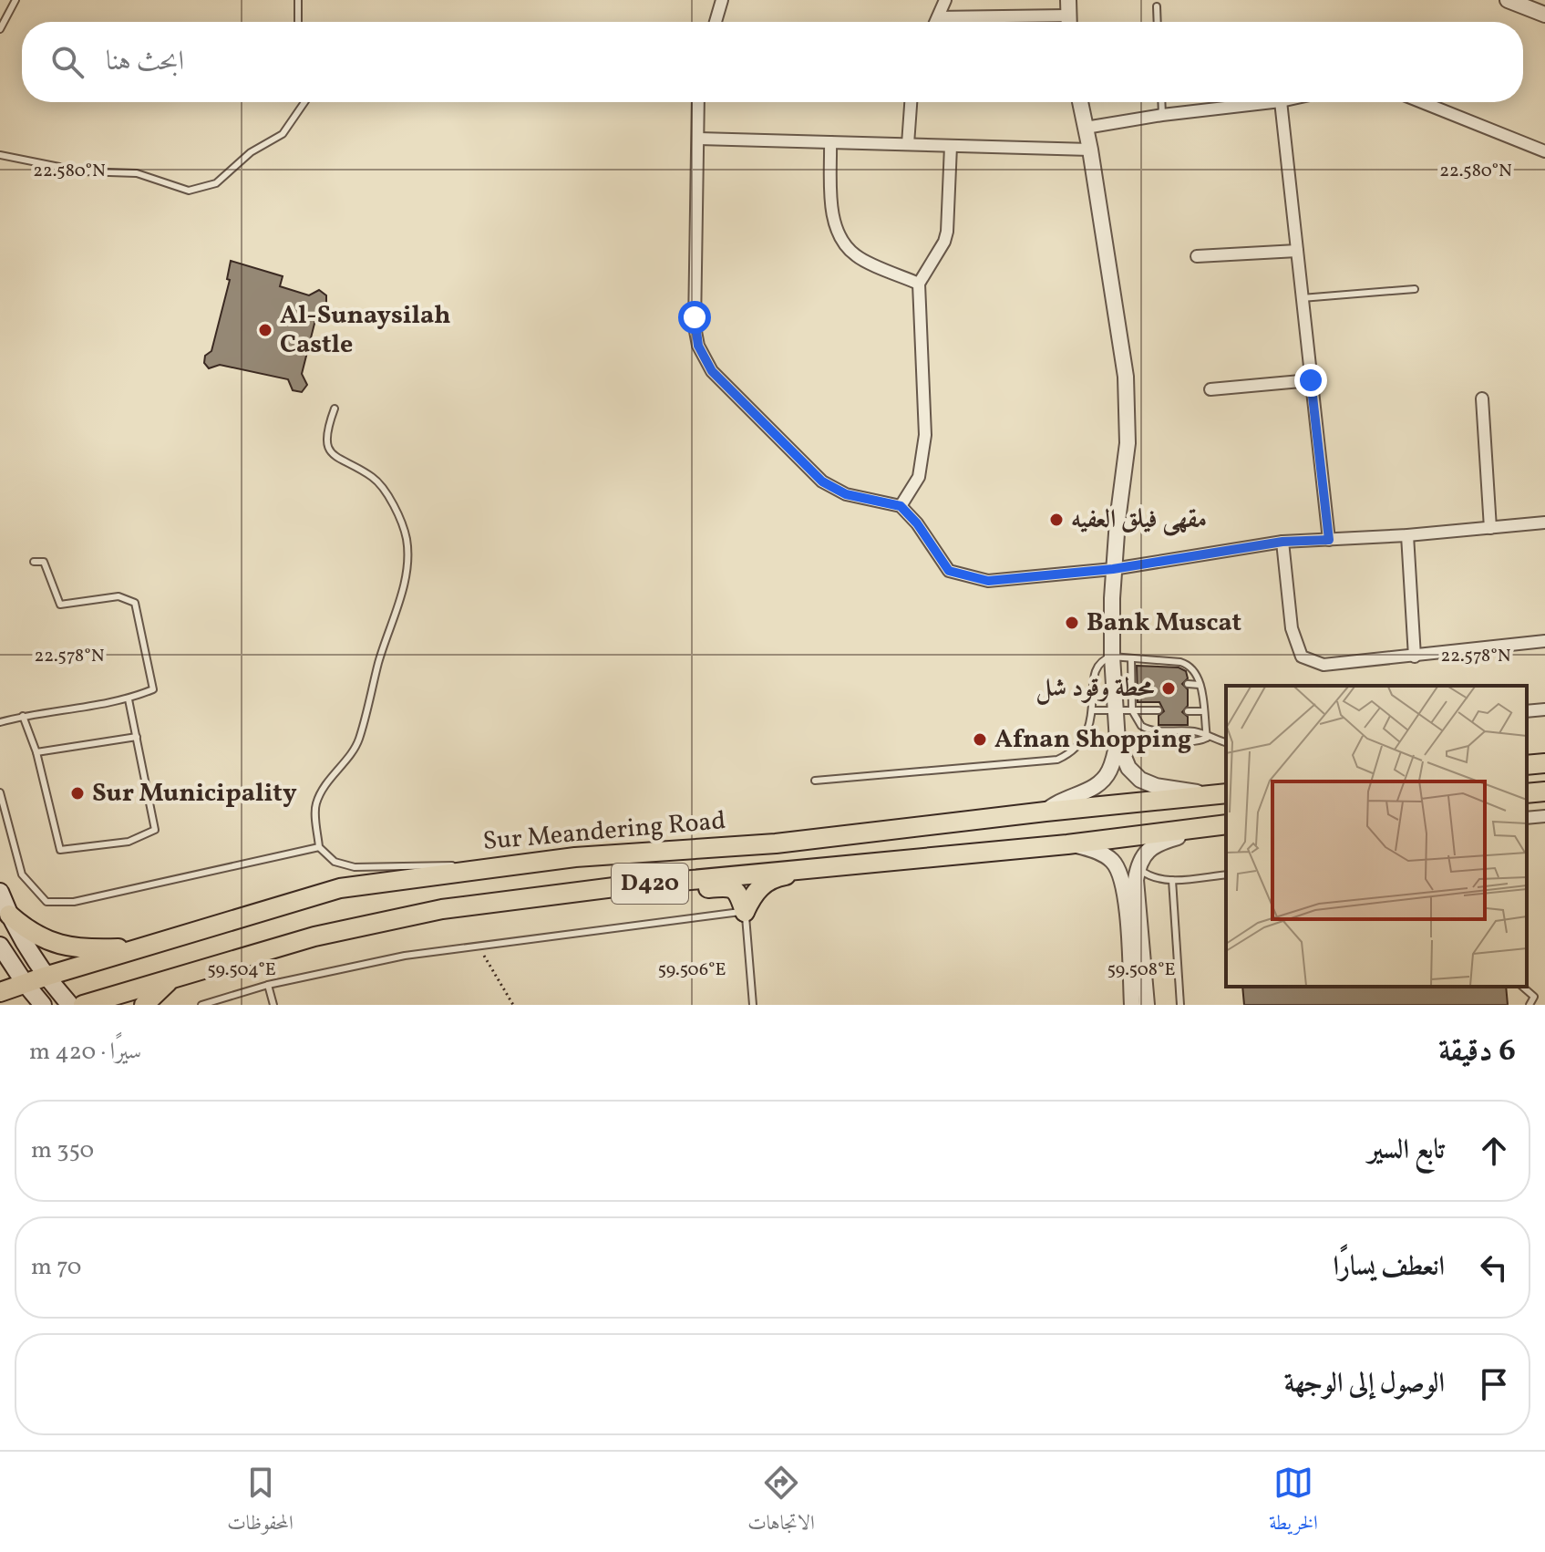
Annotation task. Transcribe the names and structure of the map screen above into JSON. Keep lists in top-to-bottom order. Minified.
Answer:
{"streets":{"main road":["Sur Meandering Road","D420"]},"places":["Al-Sunaysilah Castle","مقهى فيلق العفيه","Bank Muscat","محطة وقود شل","Afnan Shopping","Sur Municipality"],"page":{"search":"ابحث هنا","heading":["6 دقيقة","سيرًا · 420 m"],"list":[["تابع السير","350 m"],["انعطف يسارًا","70 m"],"الوصول إلى الوجهة"],"nav":["الخريطة","الاتجاهات","المحفوظات"]},"coordinates":["22.580°N","22.578°N","59.504°E","59.506°E","59.508°E"]}
